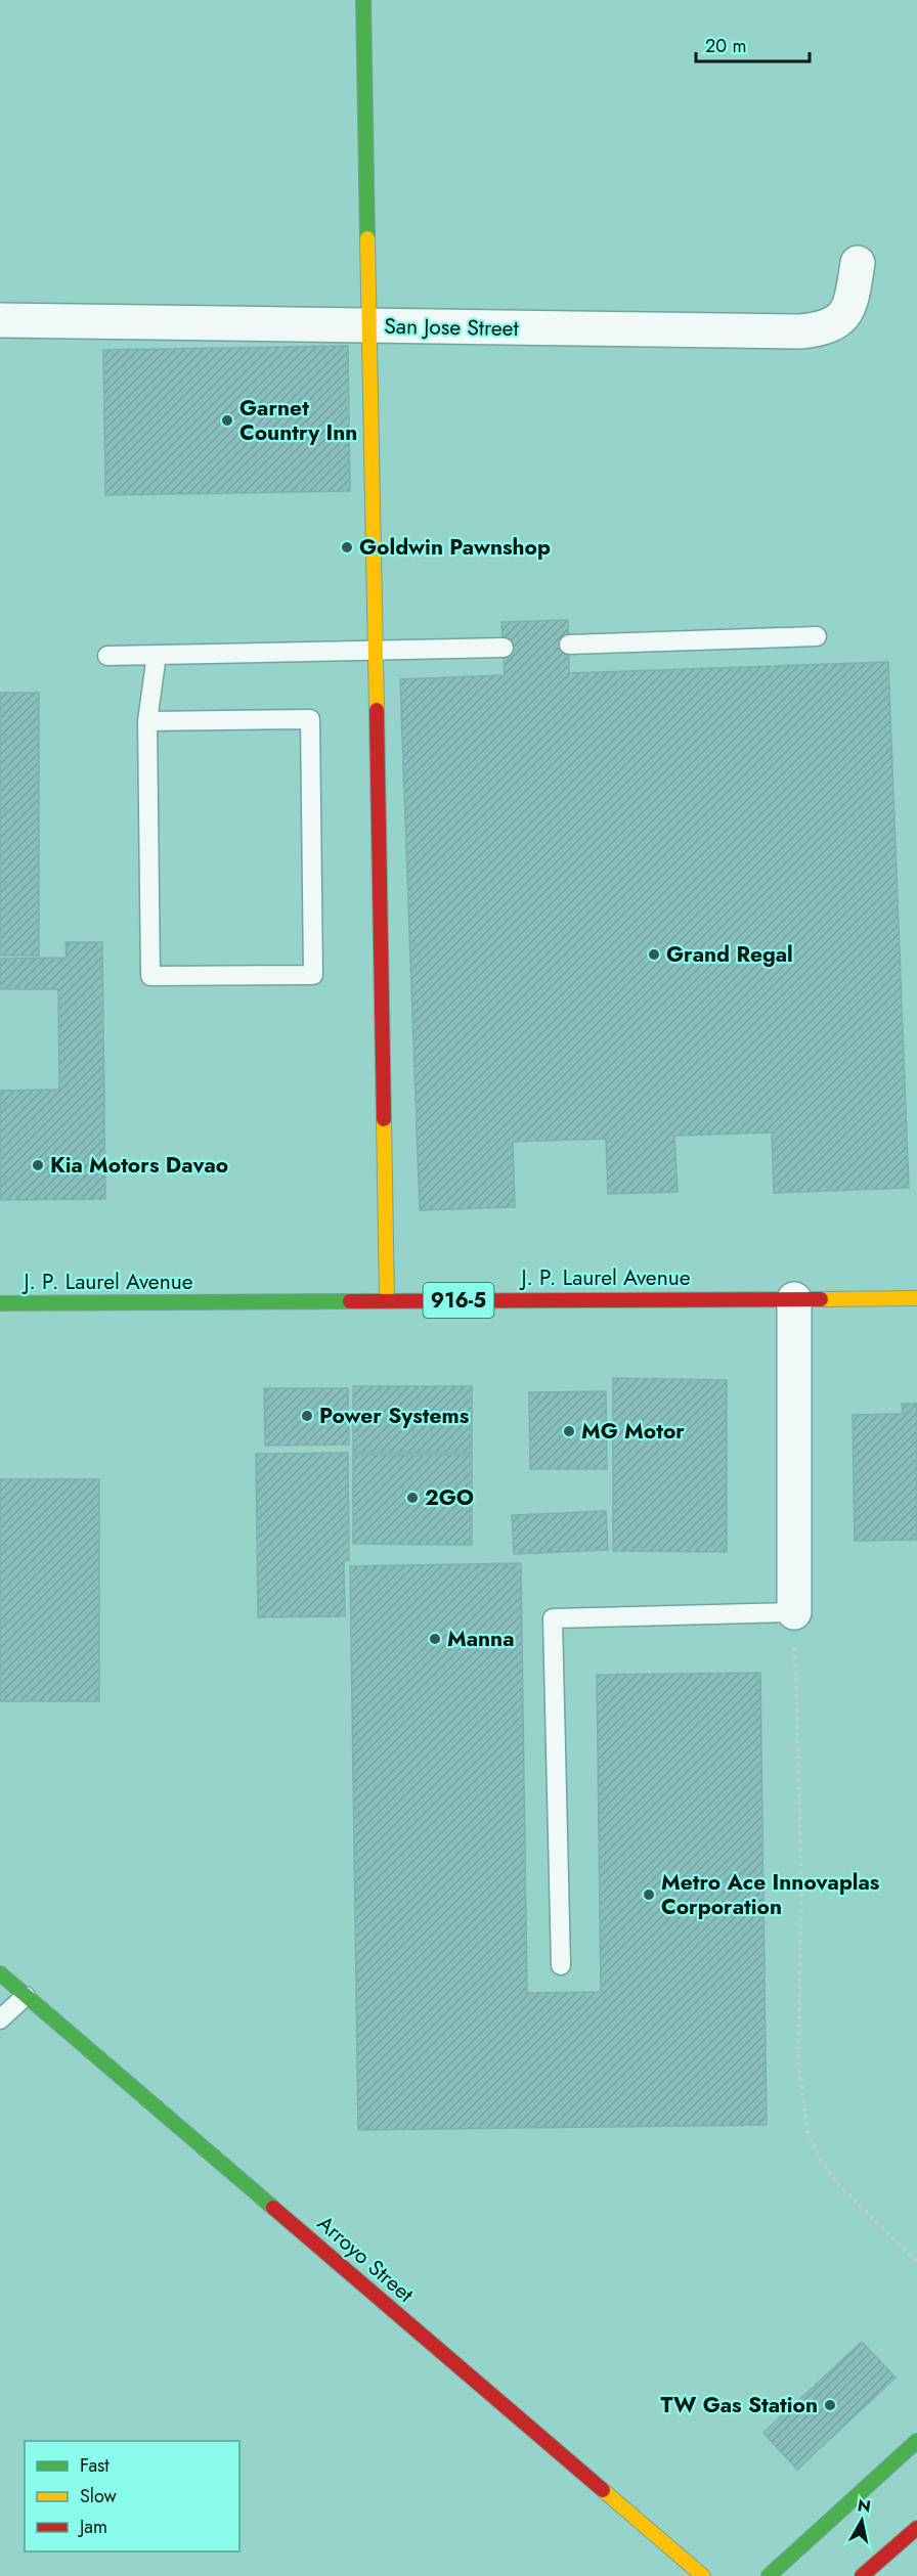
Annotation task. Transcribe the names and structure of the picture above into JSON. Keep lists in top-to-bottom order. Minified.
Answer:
{"streets":{"street":["San Jose Street","J. P. Laurel Avenue","916-5","Arroyo Street"]},"places":["Garnet Country Inn","Goldwin Pawnshop","Grand Regal","Kia Motors Davao","Power Systems","MG Motor","2GO","Manna","Metro Ace Innovaplas Corporation","TW Gas Station"],"legend":["Fast","Slow","Jam"],"scale_bar":"20 m","north":"top"}
